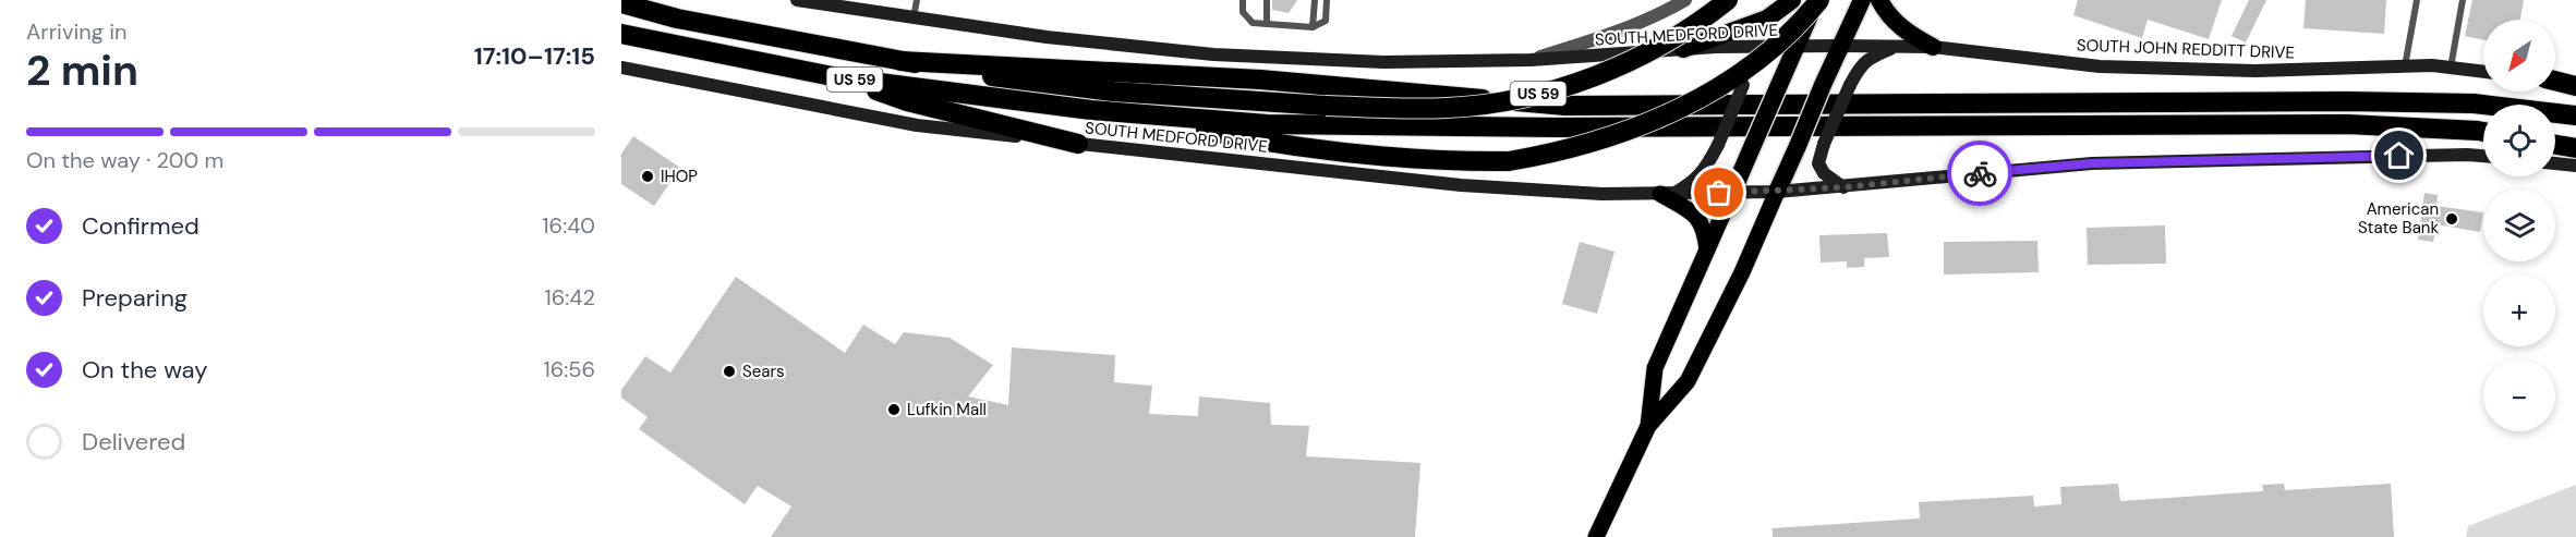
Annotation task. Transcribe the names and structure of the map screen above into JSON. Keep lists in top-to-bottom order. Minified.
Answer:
{"streets":{"highway":["US 59"],"main road":["SOUTH MEDFORD DRIVE","SOUTH JOHN REDDITT DRIVE"]},"crossings":[["SOUTH MEDFORD DRIVE","SOUTH JOHN REDDITT DRIVE"]],"places":["IHOP","American State Bank","Sears","Lufkin Mall"],"north":"bottom left","page":{"heading":["2 min","Arriving in","17:10–17:15"],"map_buttons":["+","−"],"bar":"On the way · 200 m","list":[["Confirmed","16:40"],["Preparing","16:42"],["On the way","16:56"],"Delivered"]}}
